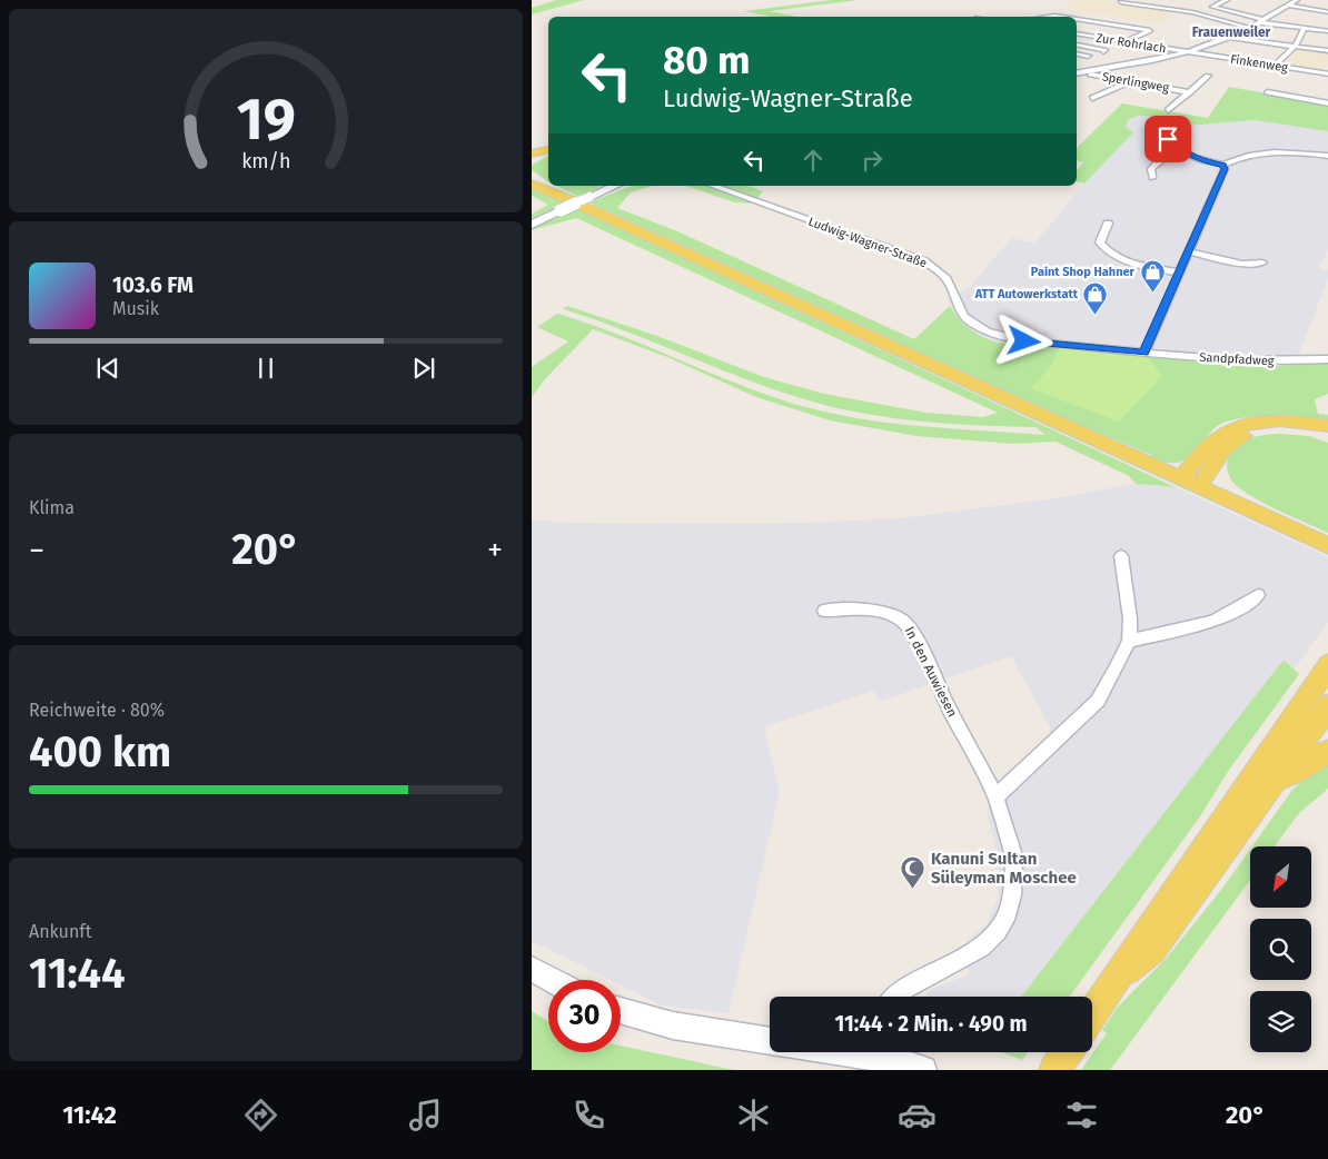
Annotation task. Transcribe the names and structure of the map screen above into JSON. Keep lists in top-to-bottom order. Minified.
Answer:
{"streets":{"street":["Zur Rohrlach","Finkenweg","Sperlingweg","Ludwig-Wagner-Straße","Sandpfadweg","In den Auwiesen"]},"crossings":[["Zur Rohrlach","Finkenweg"],["Ludwig-Wagner-Straße","Sandpfadweg"]],"districts":["Frauenweiler"],"places":{"shop":["Paint Shop Hahner","ATT Autowerkstatt"],"mosque":["Kanuni Sultan Süleyman Moschee"]},"north":"bottom left","page":{"turn":["80 m","Ludwig-Wagner-Straße"],"song":["103.6 FM","Musik"],"tile":["Klima",["Reichweite · 80%","400 km"],["Ankunft","11:44"]],"heat":["−","20°","+"],"limit":"30","trip":"11:44 · 2 Min. · 490 m","tabs":["11:42","20°"],"gauge":["19","km/h"]}}
